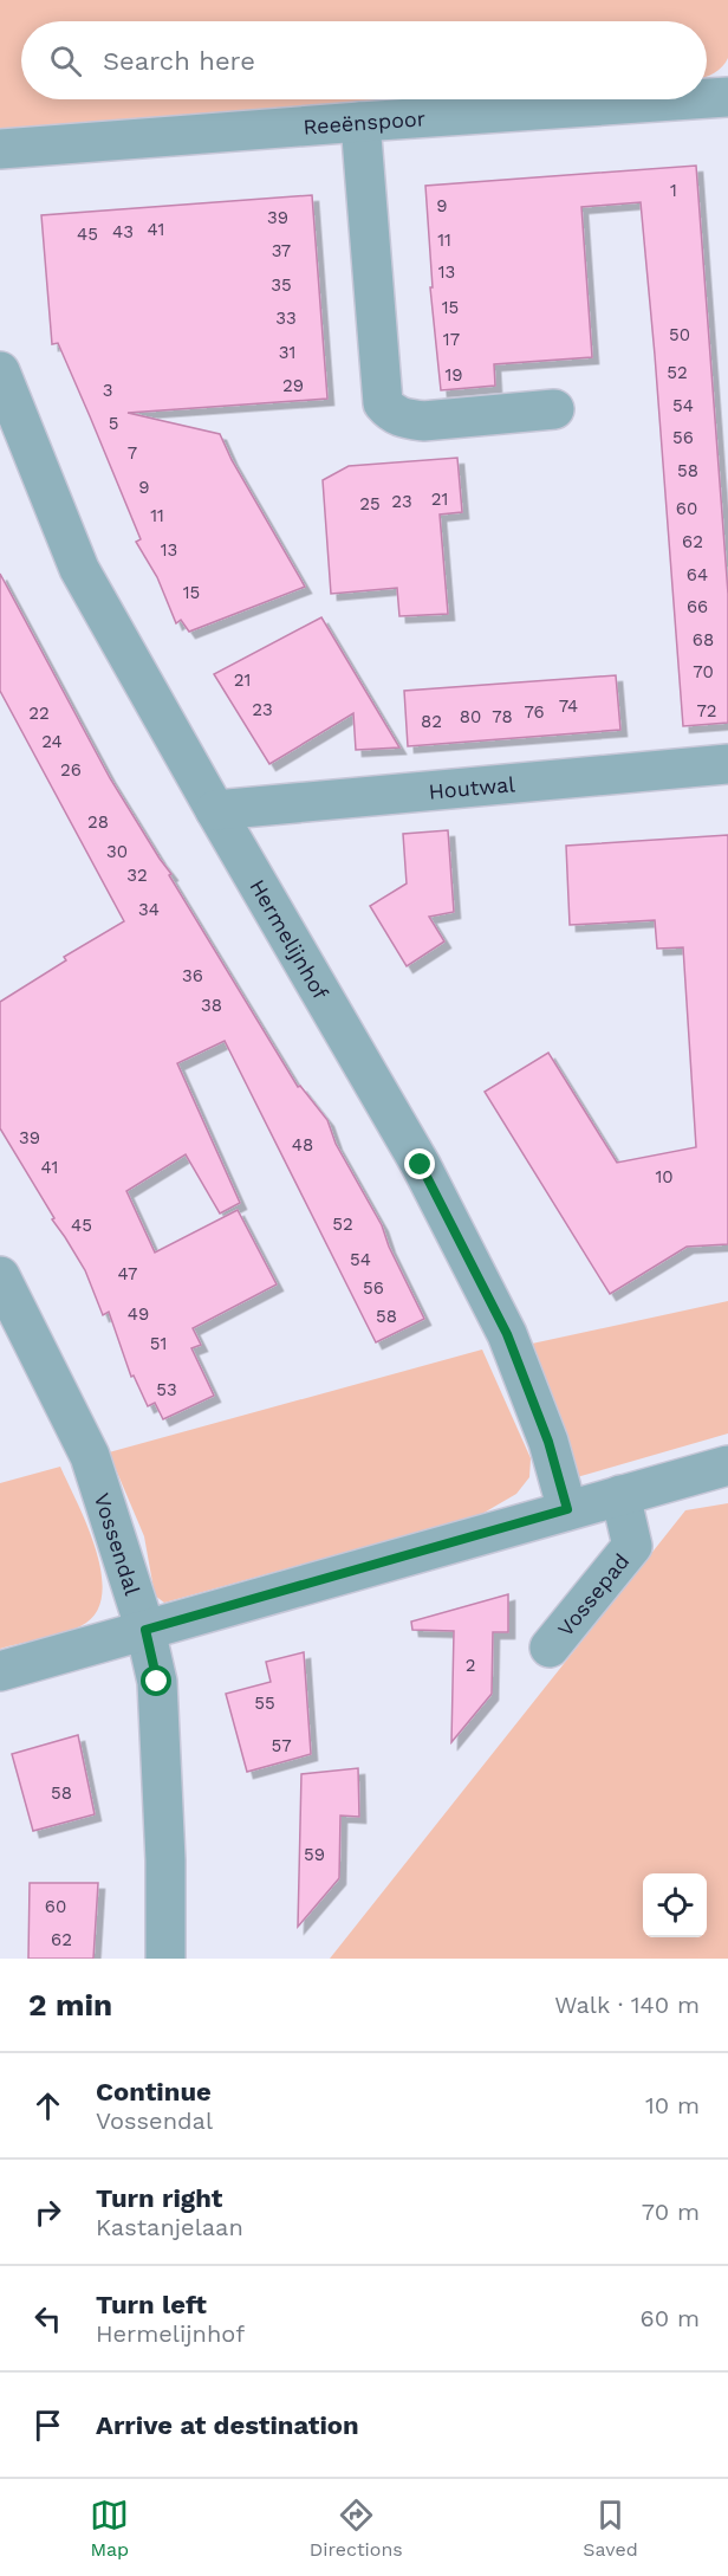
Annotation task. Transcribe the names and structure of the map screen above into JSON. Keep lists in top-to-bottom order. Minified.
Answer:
{"streets":{"street":["Reeënspoor","Houtwal","Hermelijnhof","Vossendal","Vossepad"]},"crossings":[["Houtwal","Hermelijnhof"]],"house_numbers":["1","9","39","41","43","45","11","37","13","35","15","33","50","17","31","52","19","29","3","54","5","56","7","58","9","21","23","25","60","11","62","13","64","15","66","68","70","21","74","23","72","76","22","80","78","82","24","26","28","30","32","34","36","38","39","48","41","10","52","45","54","47","56","49","58","51","53","2","55","57","58","59","60","62"],"page":{"search":"Search here","heading":["2 min","Walk · 140 m"],"list":[["Continue","Vossendal","10 m"],["Turn right","Kastanjelaan","70 m"],["Turn left","Hermelijnhof","60 m"],"Arrive at destination"],"nav":["Map","Directions","Saved"]}}
